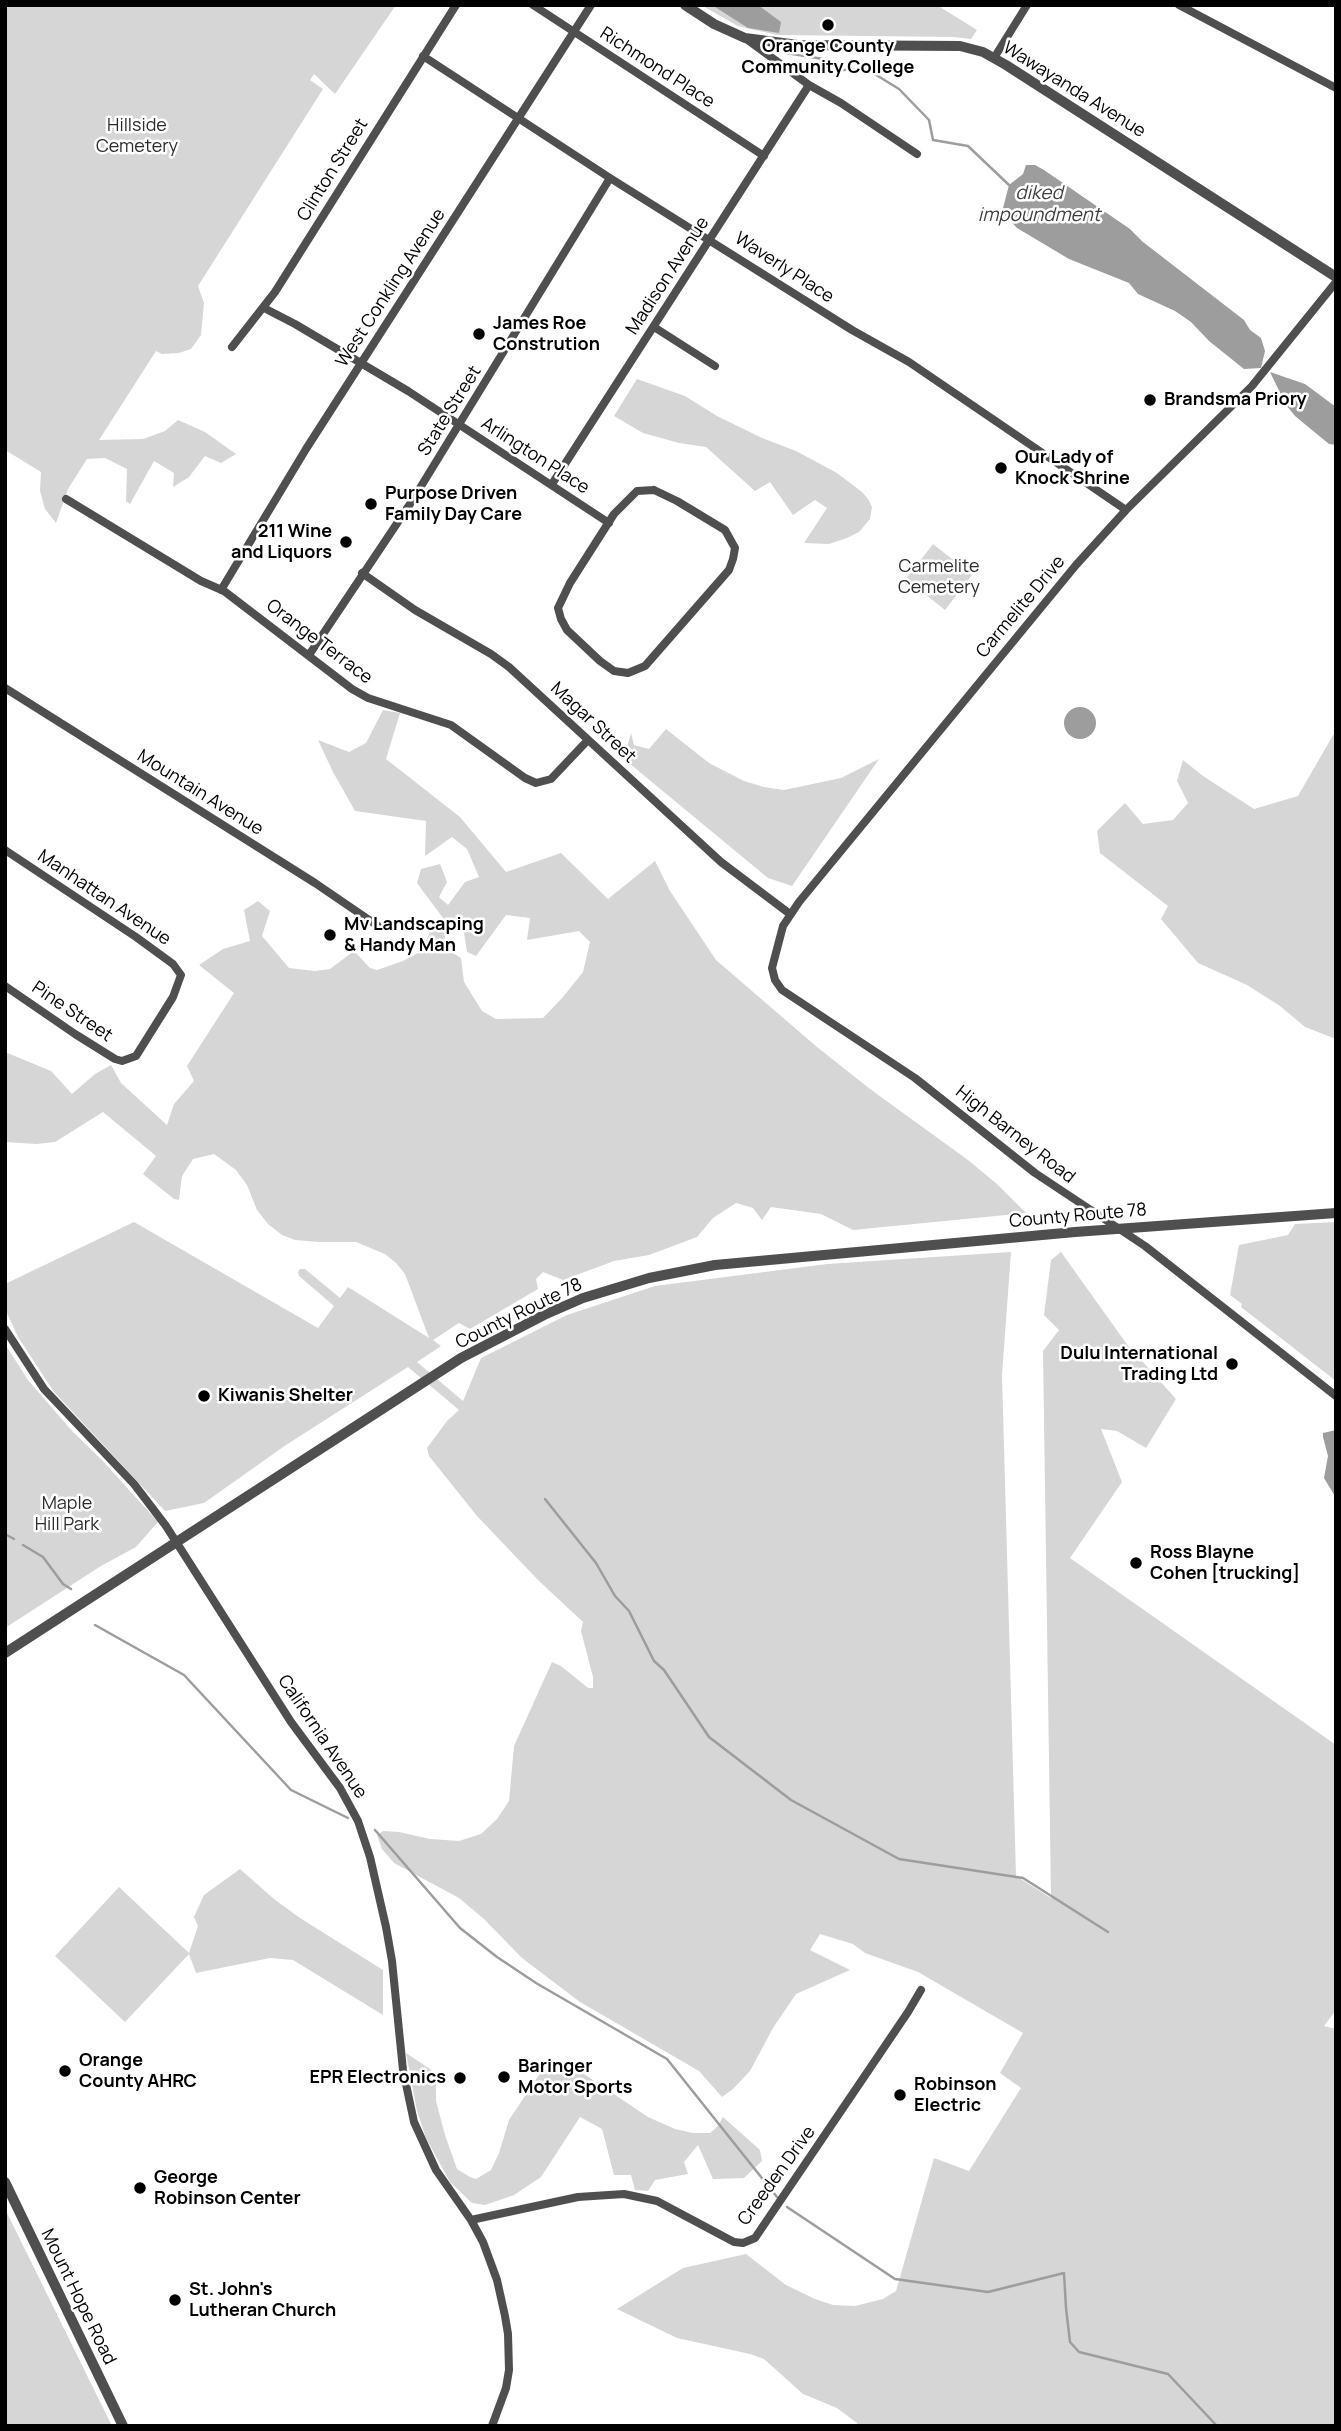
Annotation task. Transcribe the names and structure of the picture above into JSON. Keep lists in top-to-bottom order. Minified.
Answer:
{"streets":{"street":["Richmond Place","Wawayanda Avenue","Clinton Street","Waverly Place","Madison Avenue","West Conkling Avenue","State Street","Arlington Place","Carmelite Drive","Orange Terrace","Magar Street","Mountain Avenue","Manhattan Avenue","Pine Street","High Barney Road","County Route 78","California Avenue","Creeden Drive","Mount Hope Road"]},"crossings":[["Richmond Place","Madison Avenue"],["Richmond Place","West Conkling Avenue"],["Wawayanda Avenue","Carmelite Drive"],["Clinton Street","Waverly Place"],["Clinton Street","Arlington Place"],["Waverly Place","Madison Avenue"],["Waverly Place","West Conkling Avenue"],["Waverly Place","State Street"],["Waverly Place","Carmelite Drive"],["Madison Avenue","Arlington Place"],["West Conkling Avenue","Arlington Place"],["West Conkling Avenue","Orange Terrace"],["State Street","Arlington Place"],["State Street","Orange Terrace"],["State Street","Magar Street"],["Carmelite Drive","Magar Street"],["Carmelite Drive","High Barney Road"],["Orange Terrace","Magar Street"],["Manhattan Avenue","Pine Street"],["High Barney Road","County Route 78"],["County Route 78","California Avenue"],["California Avenue","Creeden Drive"]],"water":["diked impoundment"],"parks":["Hillside Cemetery","Carmelite Cemetery","Maple Hill Park"],"places":["Orange County Community College","James Roe Constrution","Brandsma Priory","Our Lady of Knock Shrine","Purpose Driven Family Day Care","211 Wine and Liquors","Mv Landscaping & Handy Man","Dulu International Trading Ltd","Kiwanis Shelter","Ross Blayne Cohen [trucking]","Orange County AHRC","Baringer Motor Sports","EPR Electronics","Robinson Electric","George Robinson Center","St. John's Lutheran Church"]}
